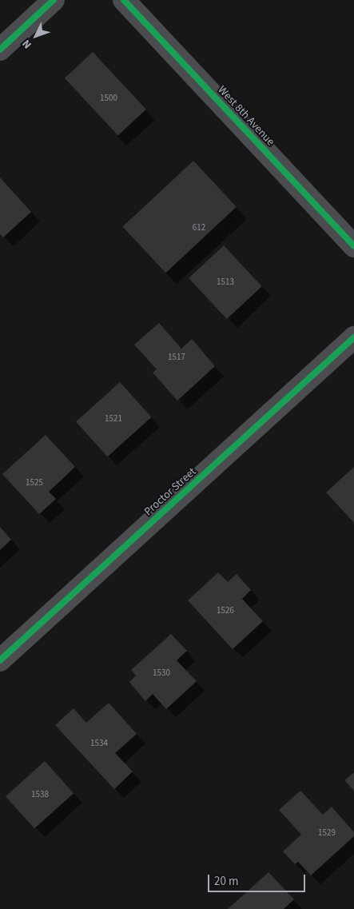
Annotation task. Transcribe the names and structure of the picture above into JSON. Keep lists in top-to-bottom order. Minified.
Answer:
{"streets":{"street":["West 8th Avenue","Proctor Street"]},"house_numbers":["1500","612","1513","1517","1521","1525","1526","1530","1534","1538","1529"],"scale_bar":"20 m","north":"bottom left"}
